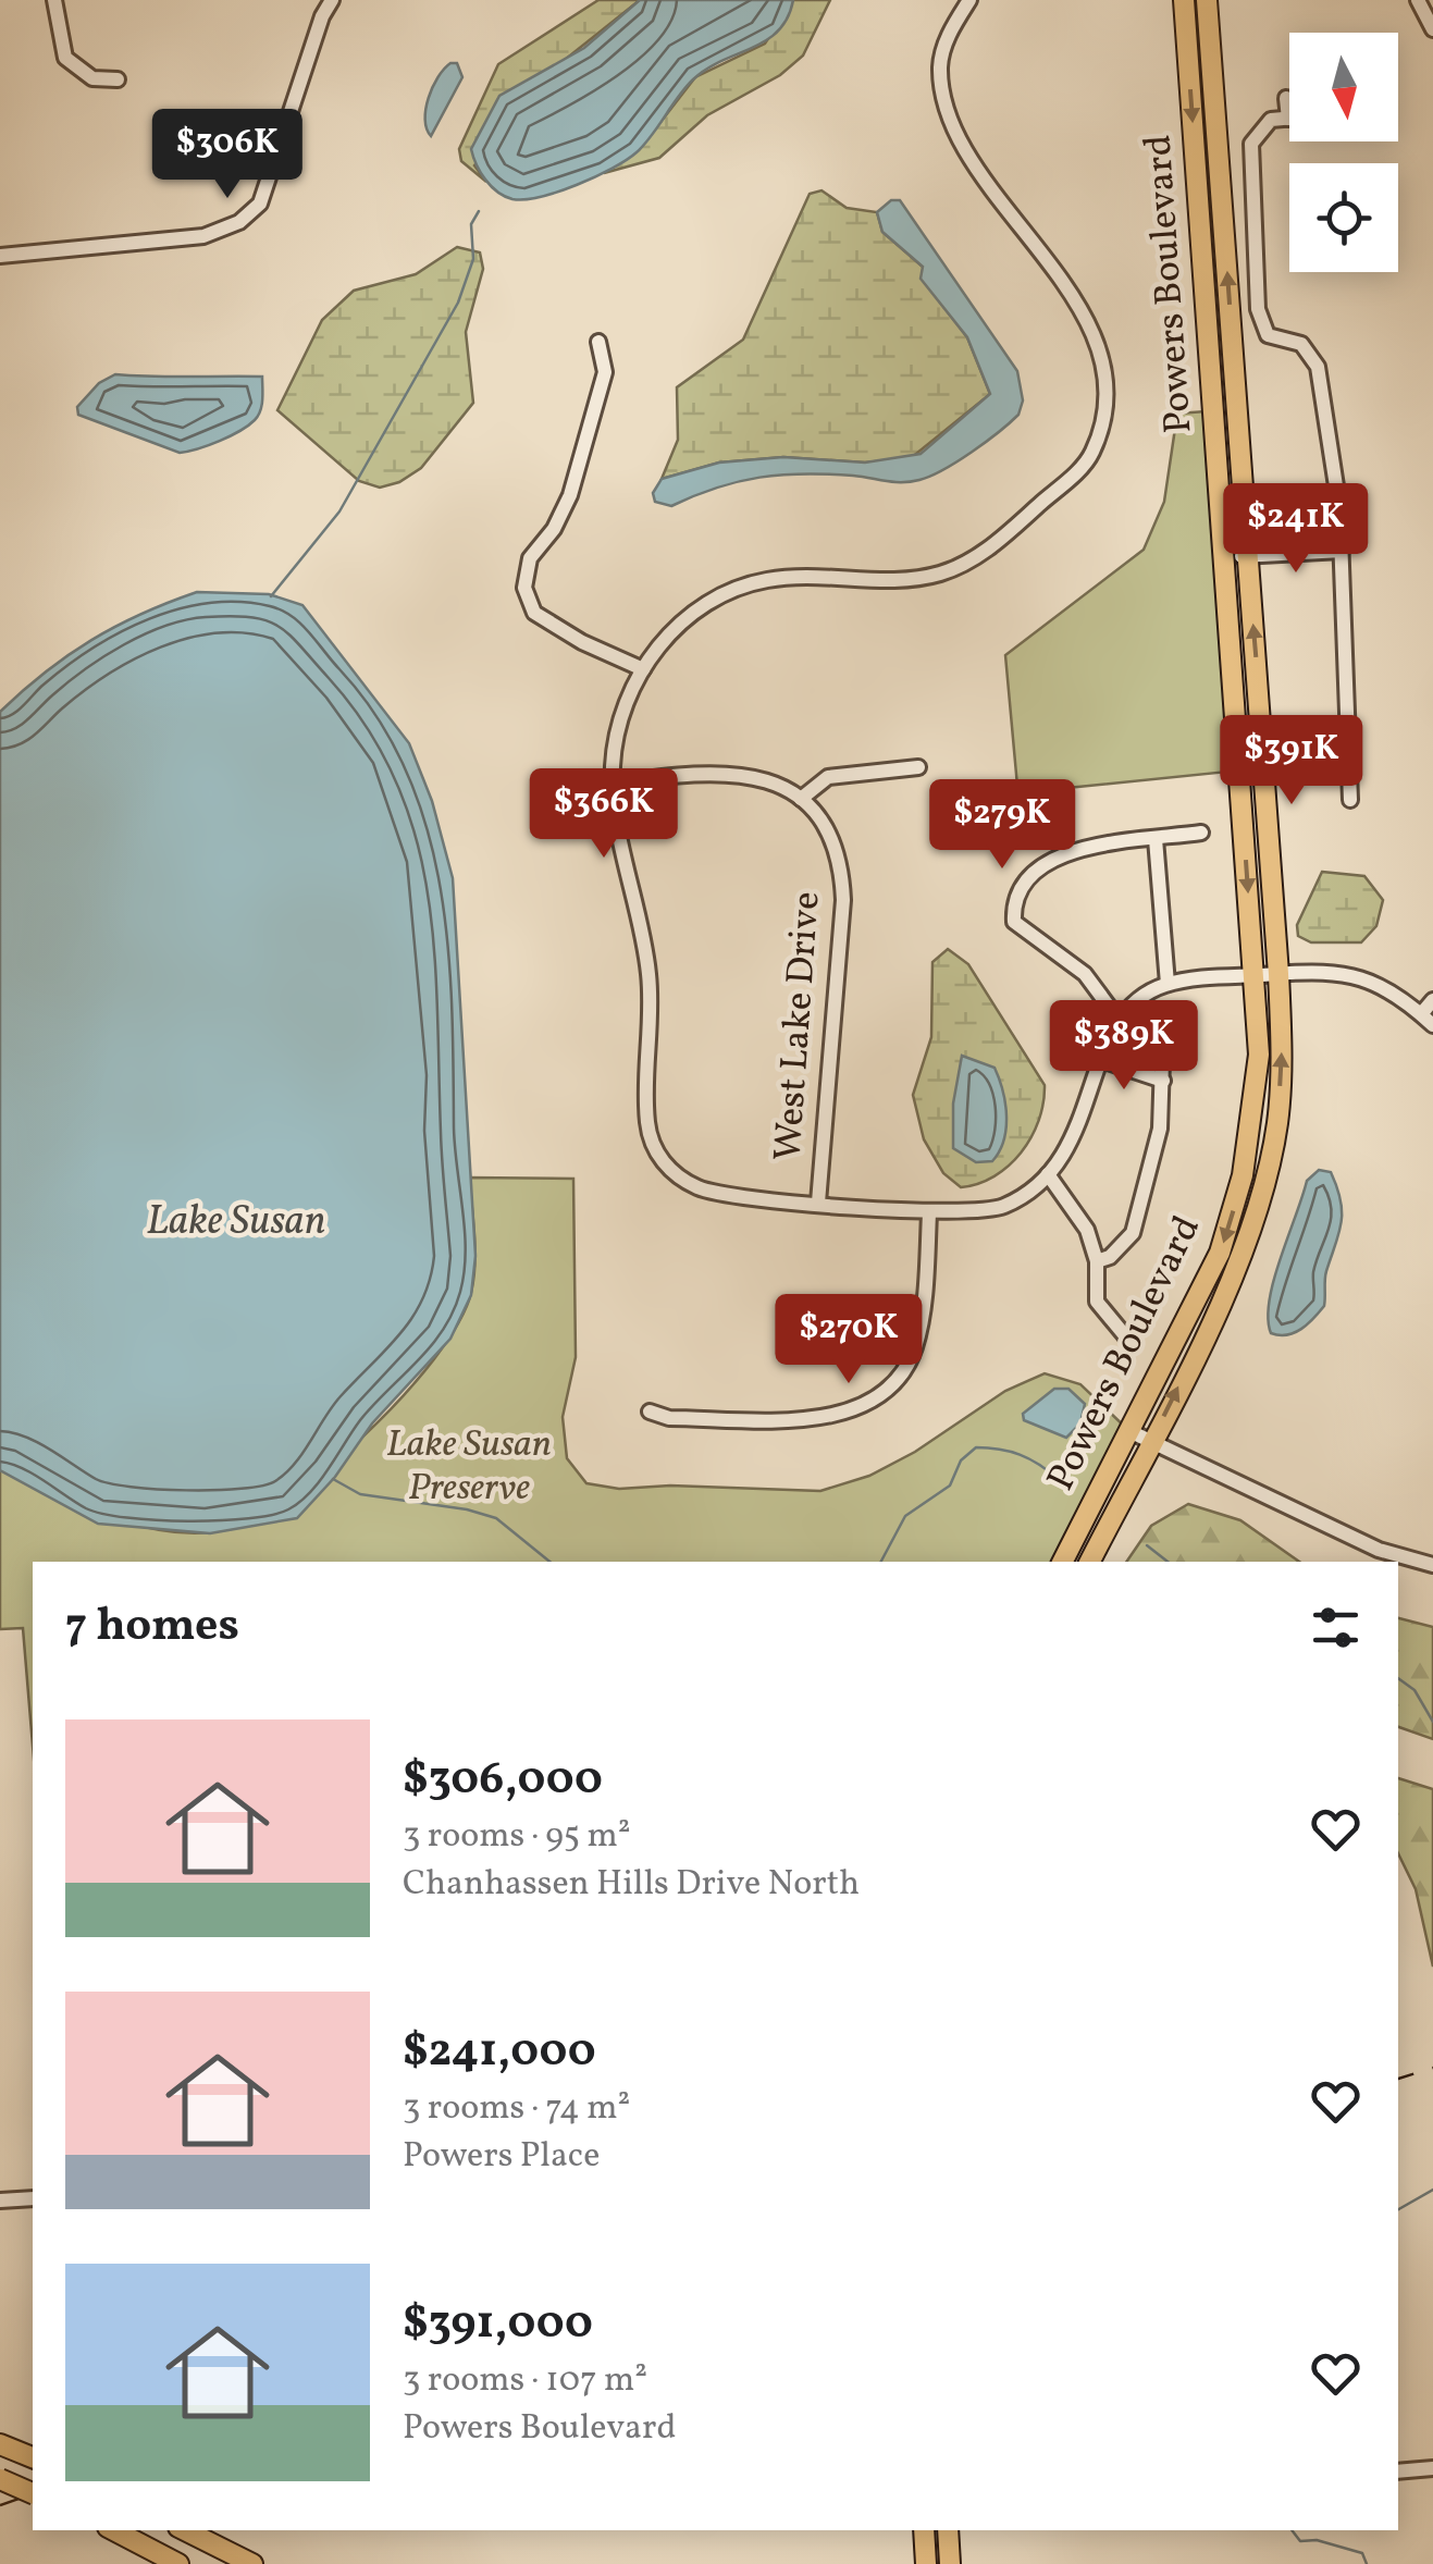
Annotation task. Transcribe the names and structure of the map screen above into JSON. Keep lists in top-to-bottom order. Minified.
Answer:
{"streets":{"main road":["Powers Boulevard"],"street":["West Lake Drive"]},"water":["Lake Susan"],"parks":["Lake Susan Preserve"],"north":"bottom","page":{"price":["$306K","$241K","$391K","$366K","$279K","$389K","$270K"],"heading":"7 homes","list":[{"name":"$306,000","note":"3 rooms · 95 m² · Chanhassen Hills Drive North"},{"name":"$241,000","note":"3 rooms · 74 m² · Powers Place"},{"name":"$391,000","note":"3 rooms · 107 m² · Powers Boulevard"}]}}
